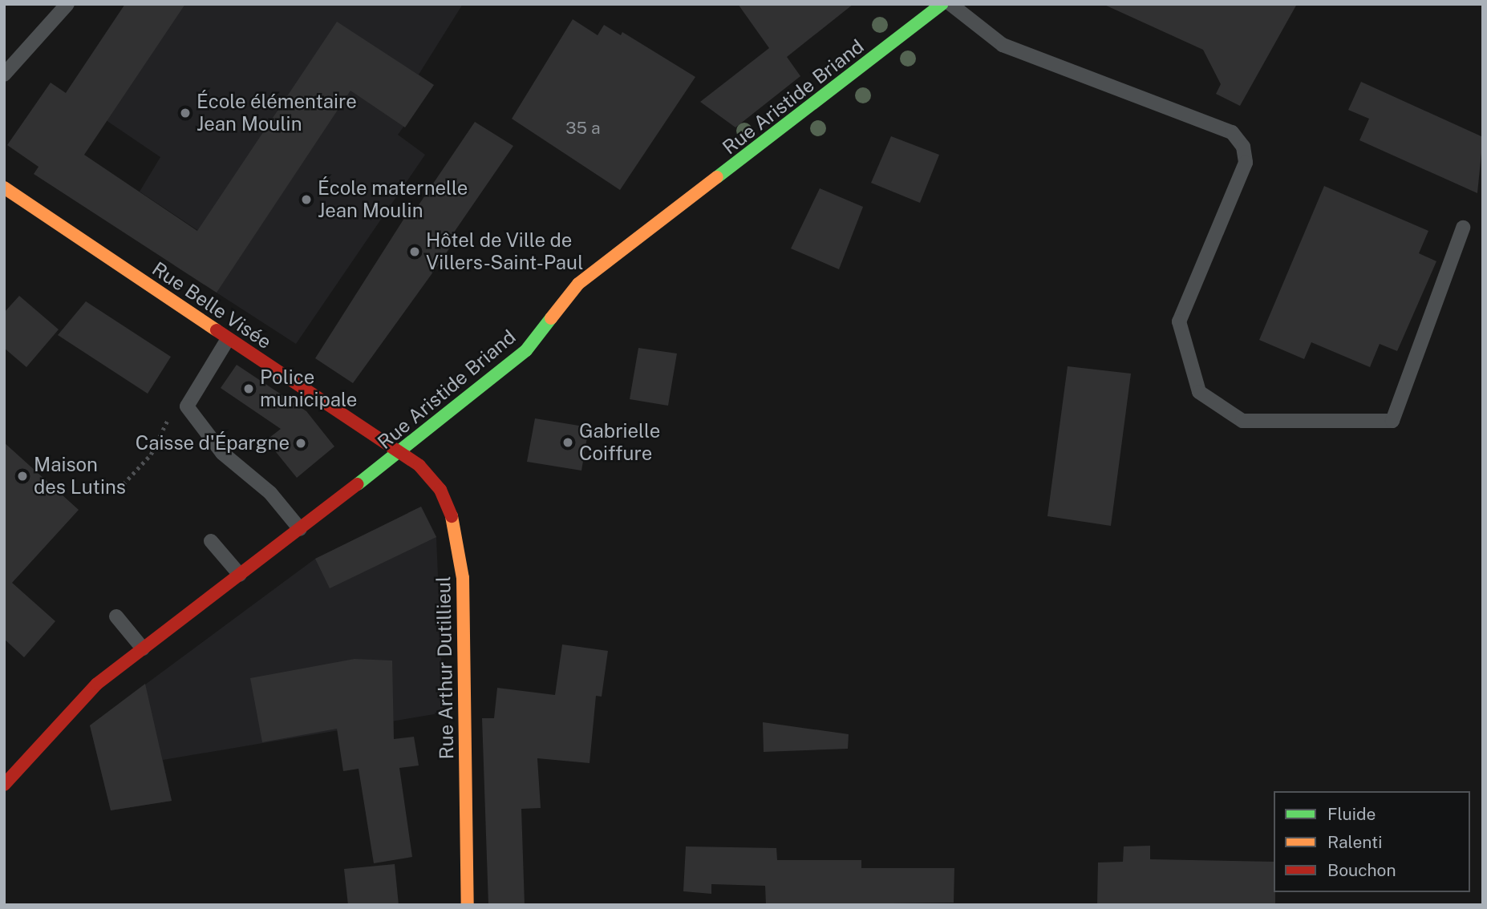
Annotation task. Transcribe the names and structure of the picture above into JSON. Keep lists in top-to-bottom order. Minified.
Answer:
{"streets":{"street":["Rue Aristide Briand","Rue Belle Visée","Rue Arthur Dutillieul"]},"crossings":[["Rue Aristide Briand","Rue Belle Visée"],["Rue Aristide Briand","Rue Arthur Dutillieul"],["Rue Belle Visée","Rue Arthur Dutillieul"]],"places":["École élémentaire Jean Moulin","École maternelle Jean Moulin","Hôtel de Ville de Villers-Saint-Paul","Police municipale","Gabrielle Coiffure","Caisse d'Épargne","Maison des Lutins"],"house_numbers":["35 a"],"legend":["Fluide","Ralenti","Bouchon"]}
